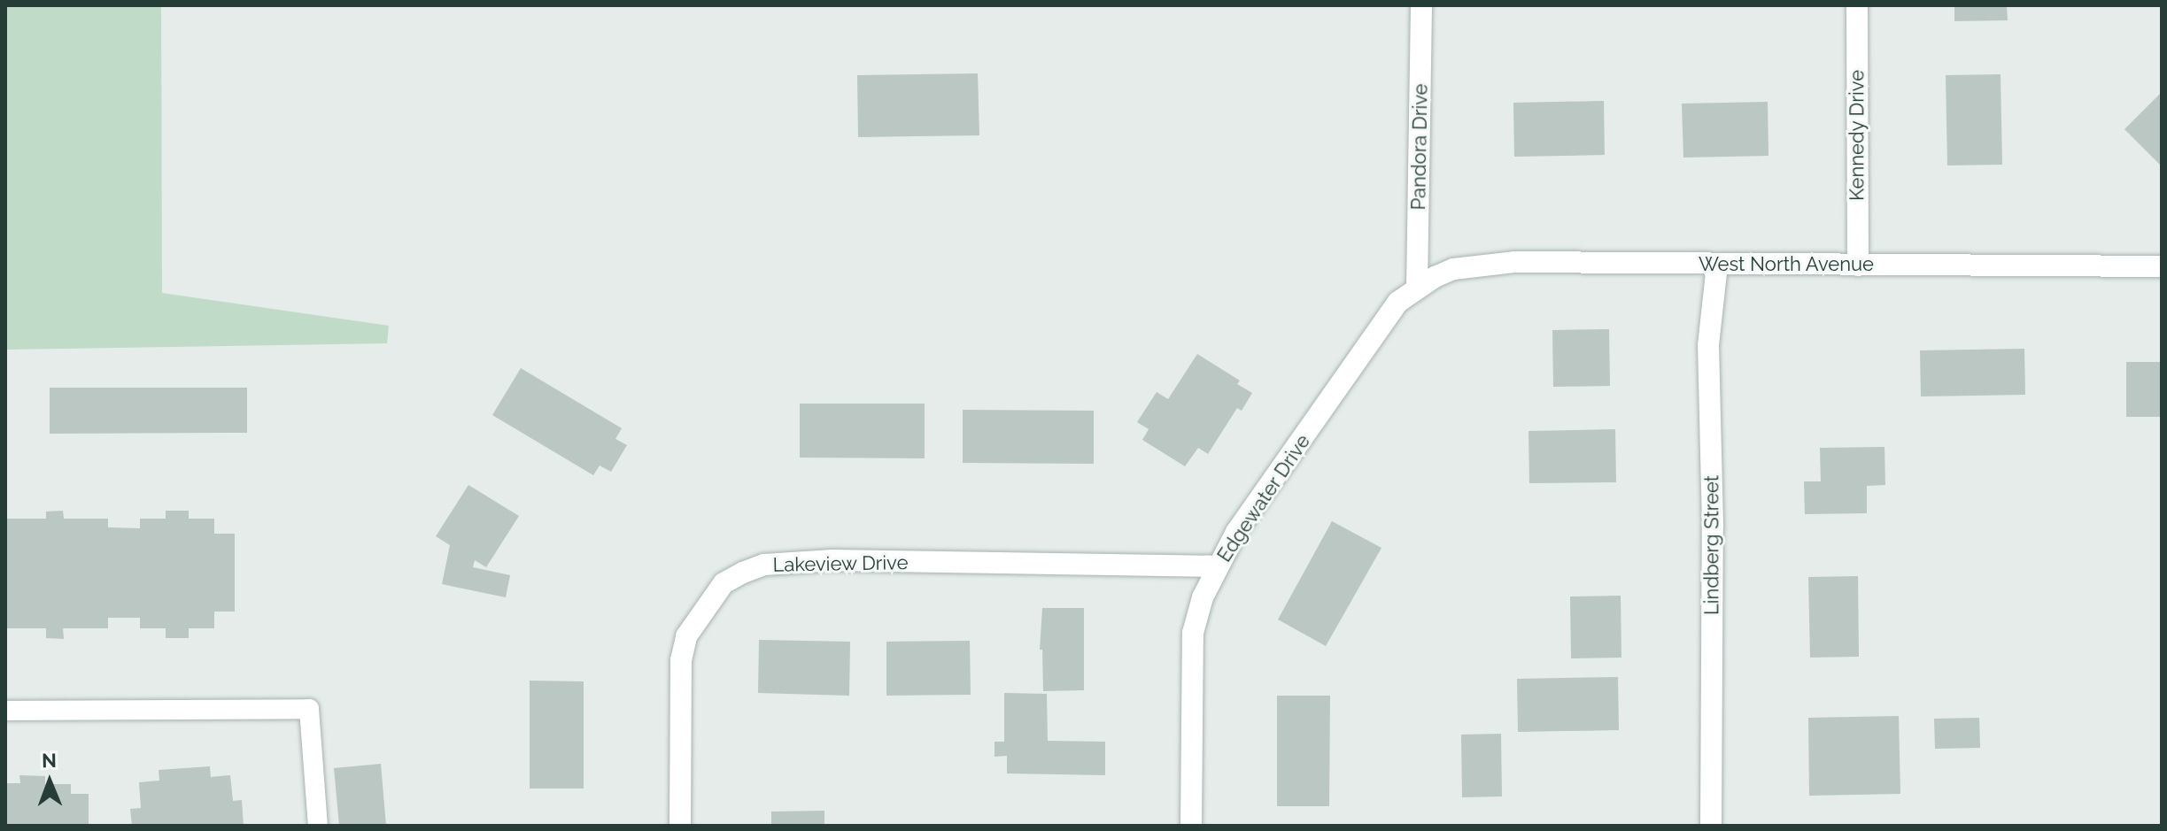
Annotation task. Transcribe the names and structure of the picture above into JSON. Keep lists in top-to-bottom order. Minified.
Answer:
{"streets":{"street":["Kennedy Drive","Pandora Drive","West North Avenue","Edgewater Drive","Lindberg Street","Lakeview Drive"]},"crossings":[["Kennedy Drive","West North Avenue"],["Pandora Drive","West North Avenue"],["Pandora Drive","Edgewater Drive"],["West North Avenue","Edgewater Drive"],["West North Avenue","Lindberg Street"],["Edgewater Drive","Lakeview Drive"]],"north":"top"}
